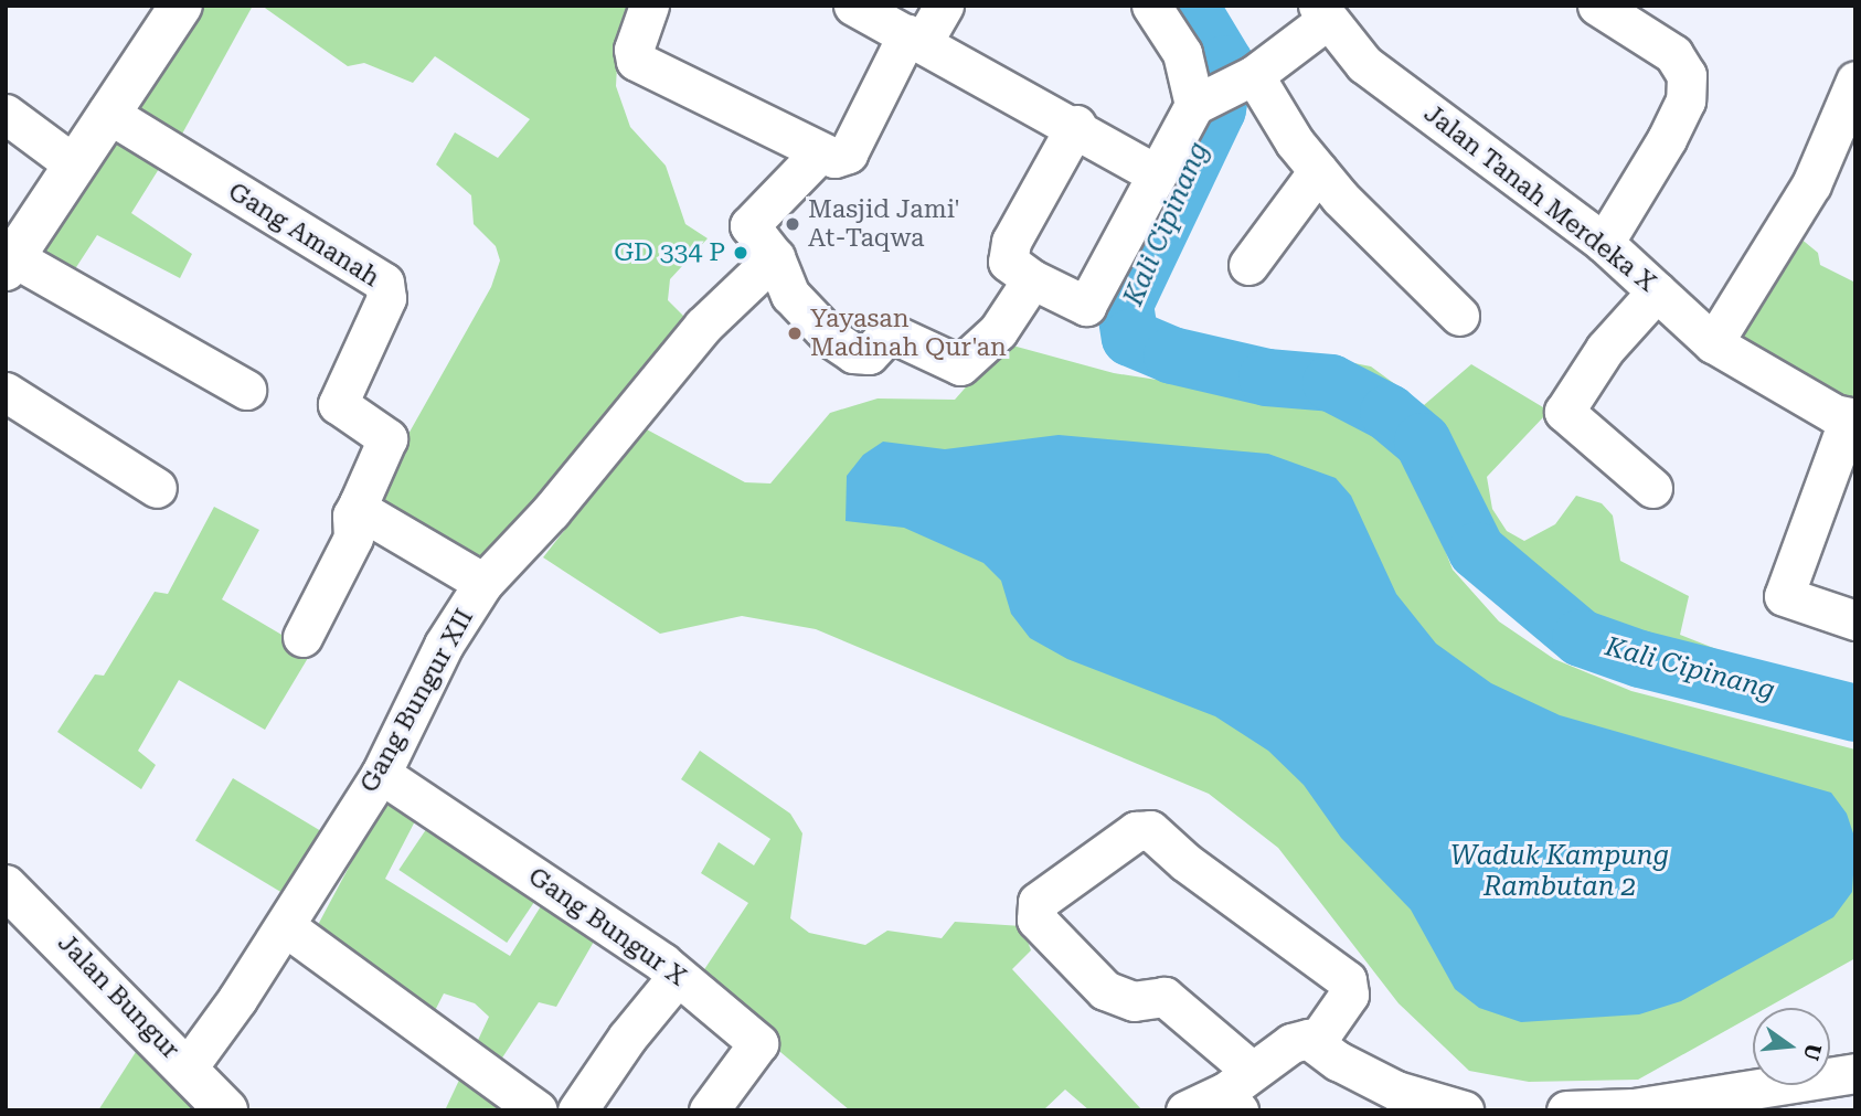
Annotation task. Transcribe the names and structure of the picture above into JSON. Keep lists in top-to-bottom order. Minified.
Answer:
{"streets":{"street":["Jalan Tanah Merdeka X","Gang Amanah","Gang Bungur XII","Gang Bungur X","Jalan Bungur"]},"crossings":[["Gang Bungur XII","Gang Bungur X"],["Gang Bungur XII","Jalan Bungur"]],"water":["Kali Cipinang","Waduk Kampung Rambutan 2"],"places":["Masjid Jami' At-Taqwa","GD 334 P","Yayasan Madinah Qur'an"],"north":"right"}
